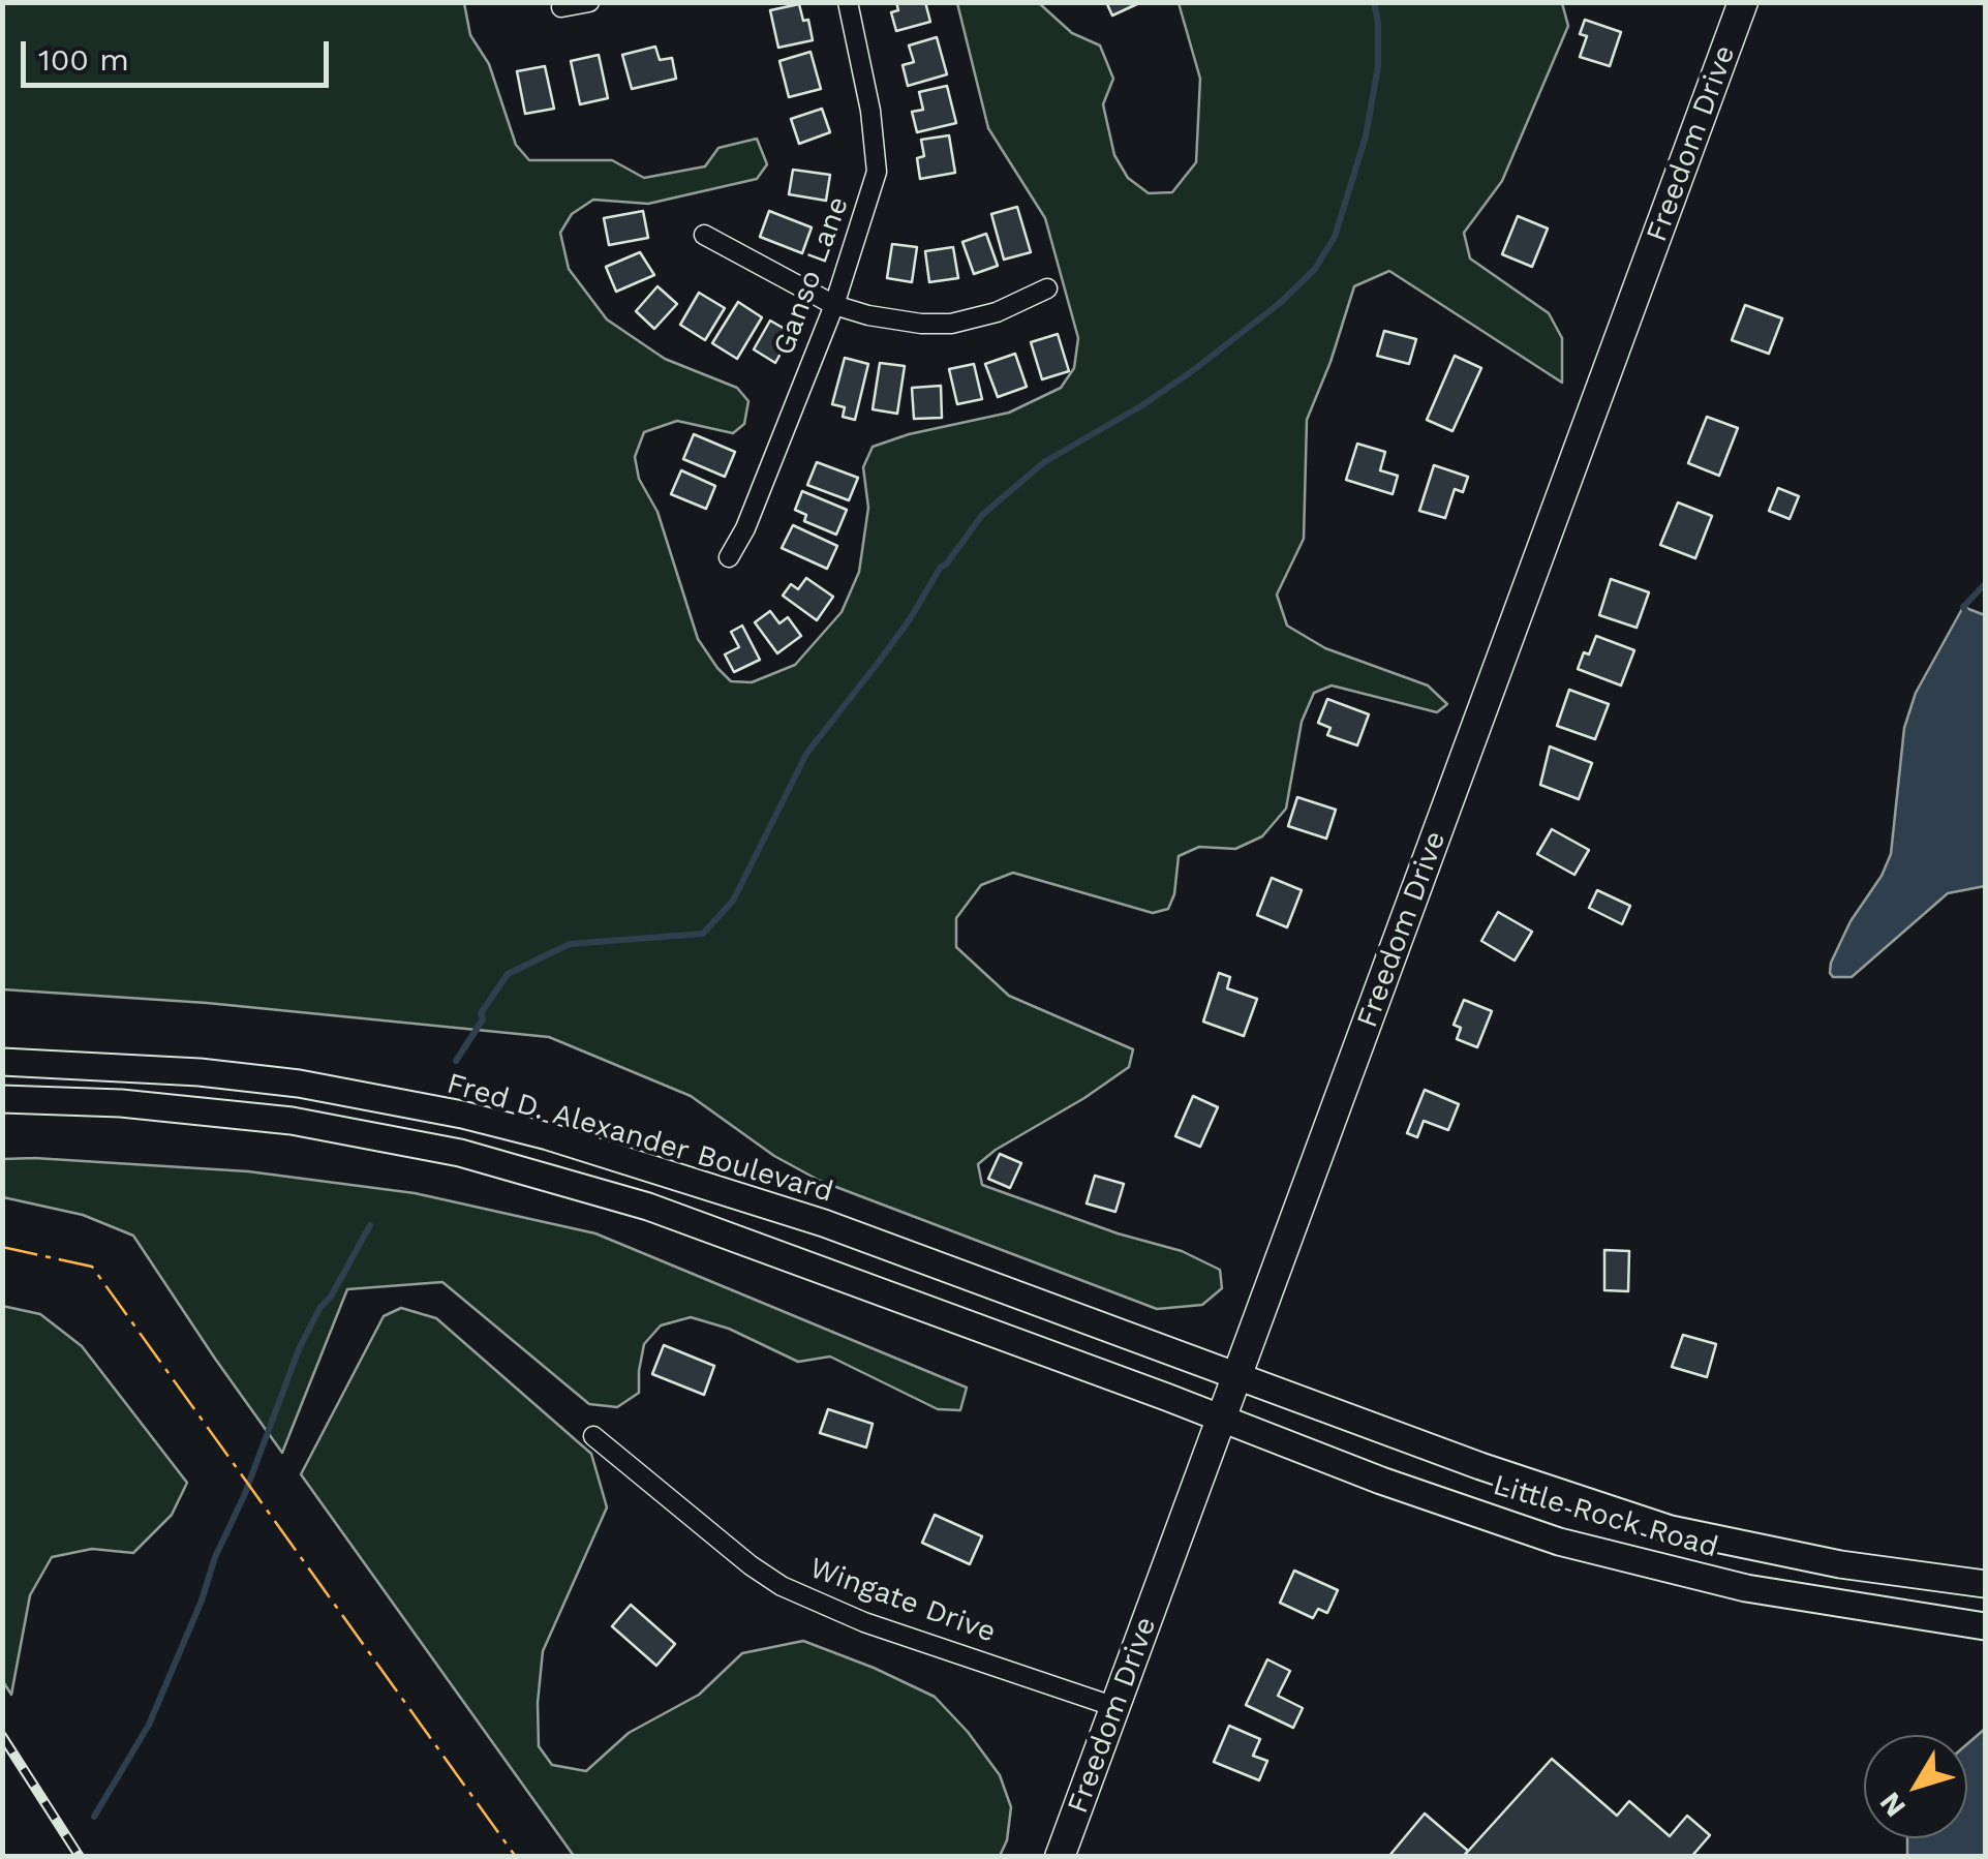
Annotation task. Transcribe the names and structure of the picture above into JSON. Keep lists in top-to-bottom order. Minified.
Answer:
{"streets":{"main road":["Freedom Drive","Fred D. Alexander Boulevard","Little Rock Road"],"street":["Ganso Lane","Wingate Drive"]},"crossings":[["Freedom Drive","Fred D. Alexander Boulevard"],["Freedom Drive","Little Rock Road"],["Freedom Drive","Wingate Drive"],["Fred D. Alexander Boulevard","Little Rock Road"]],"scale_bar":"100 m","north":"bottom left"}
